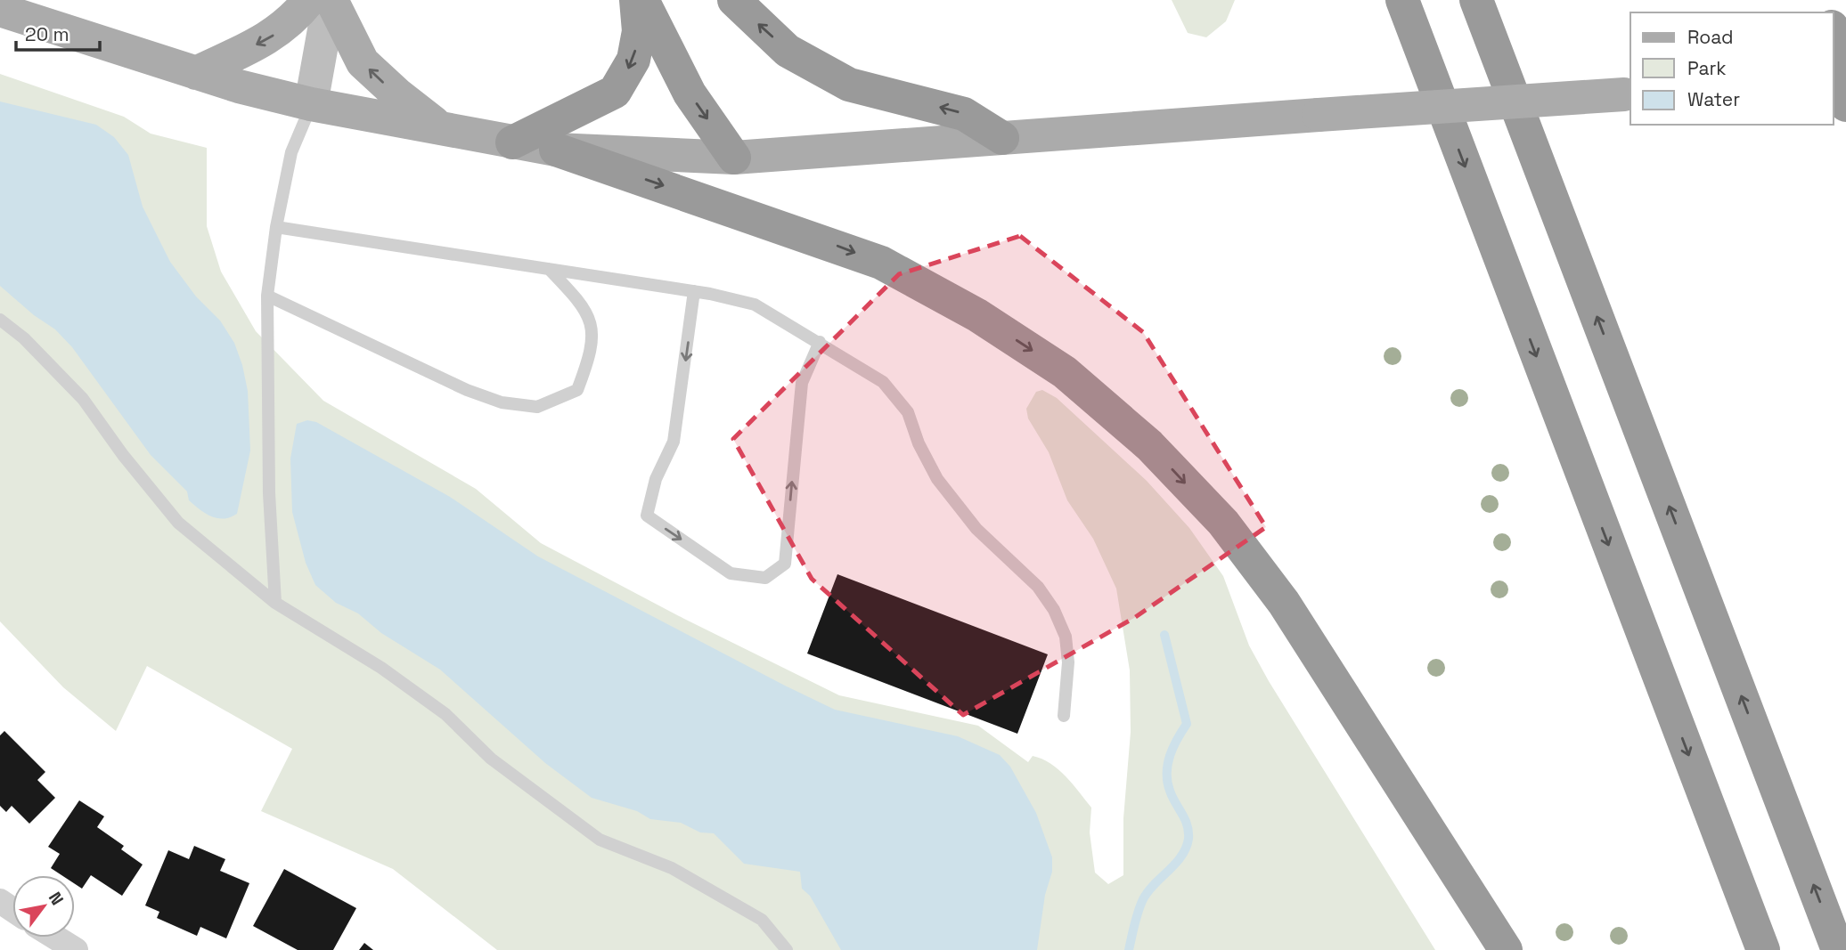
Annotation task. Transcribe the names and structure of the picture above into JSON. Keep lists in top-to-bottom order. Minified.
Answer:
{"legend":["Road","Park","Water"],"scale_bar":"20 m","north":"top right"}
